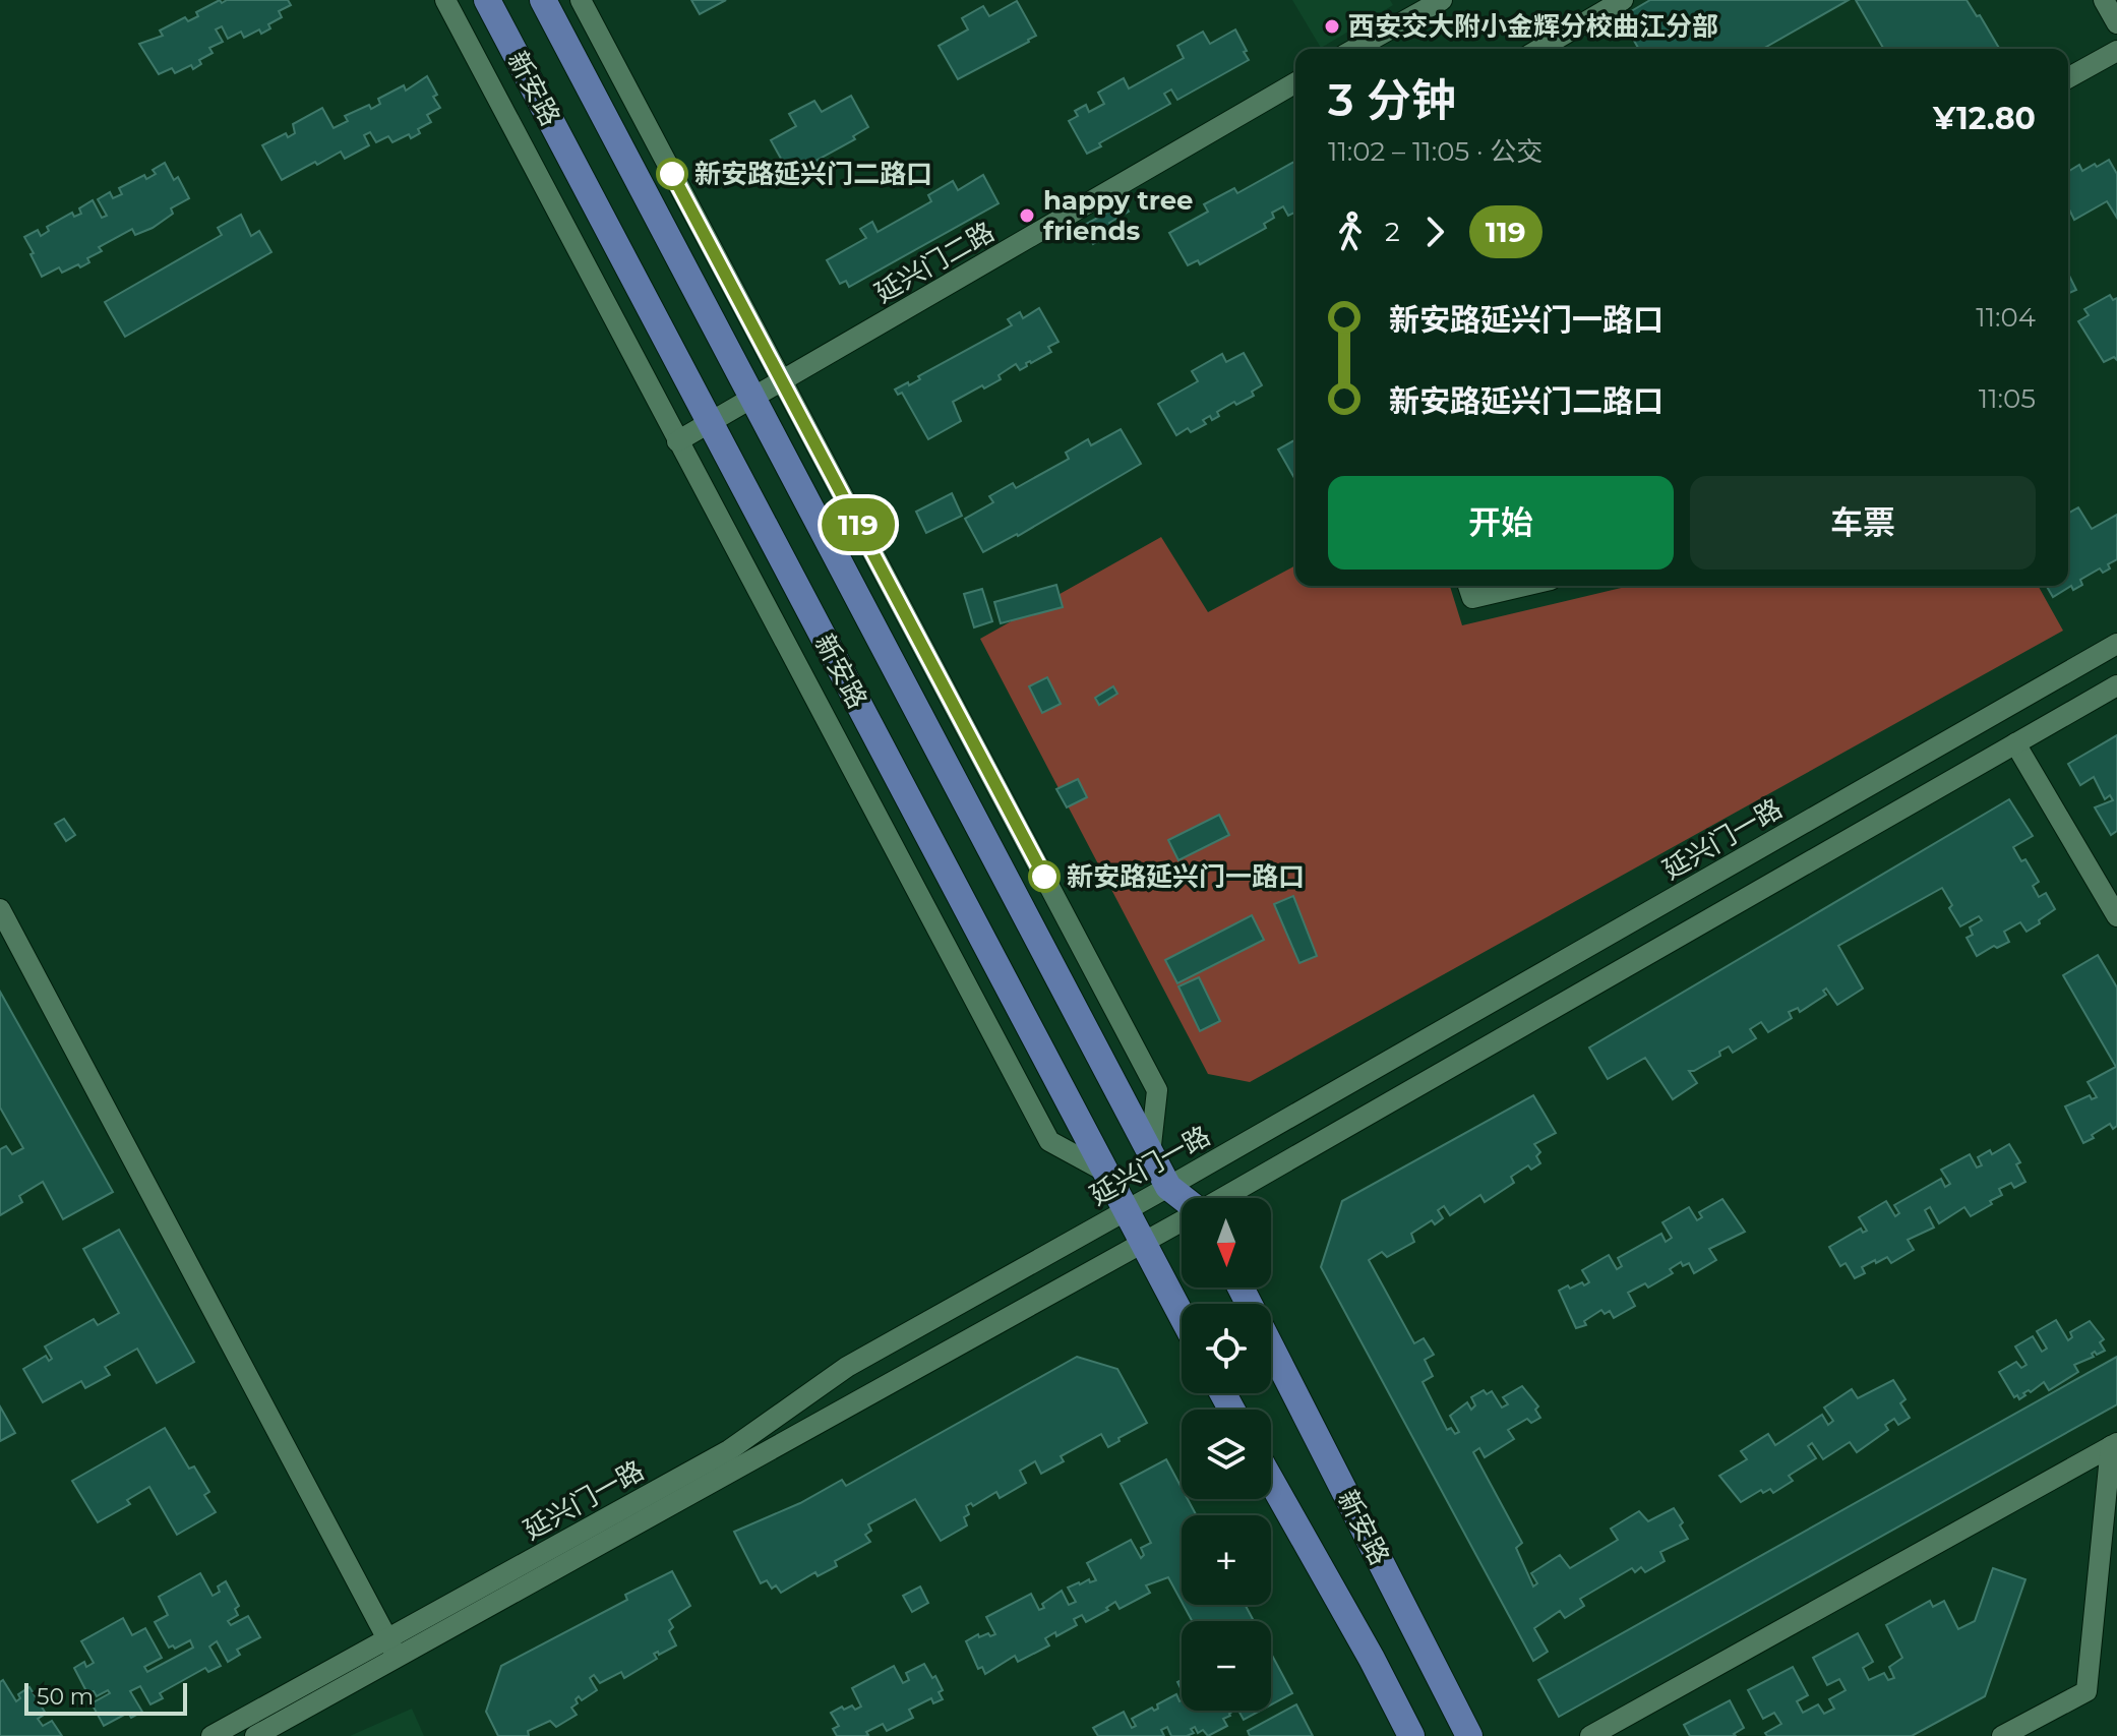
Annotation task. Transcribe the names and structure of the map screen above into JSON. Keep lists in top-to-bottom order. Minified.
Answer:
{"streets":{"main road":["新安路"],"street":["延兴门二路","延兴门一路"]},"crossings":[["新安路","延兴门二路"],["新安路","延兴门一路"]],"places":["西安交大附小金辉分校曲江分部","新安路延兴门二路口","happy tree friends","新安路延兴门一路口"],"lines":["bus line 119"],"scale_bar":"50 m","north":"bottom","page":{"on_map":"119","heading":["3 分钟","11:02 – 11:05 · 公交","¥12.80"],"legs":["2","119"],"list":[{"name":"新安路延兴门一路口","value":"11:04"},{"name":"新安路延兴门二路口","value":"11:05"}],"buttons":["开始","车票"],"map_buttons":["+","−"],"scale":"50 m"}}
